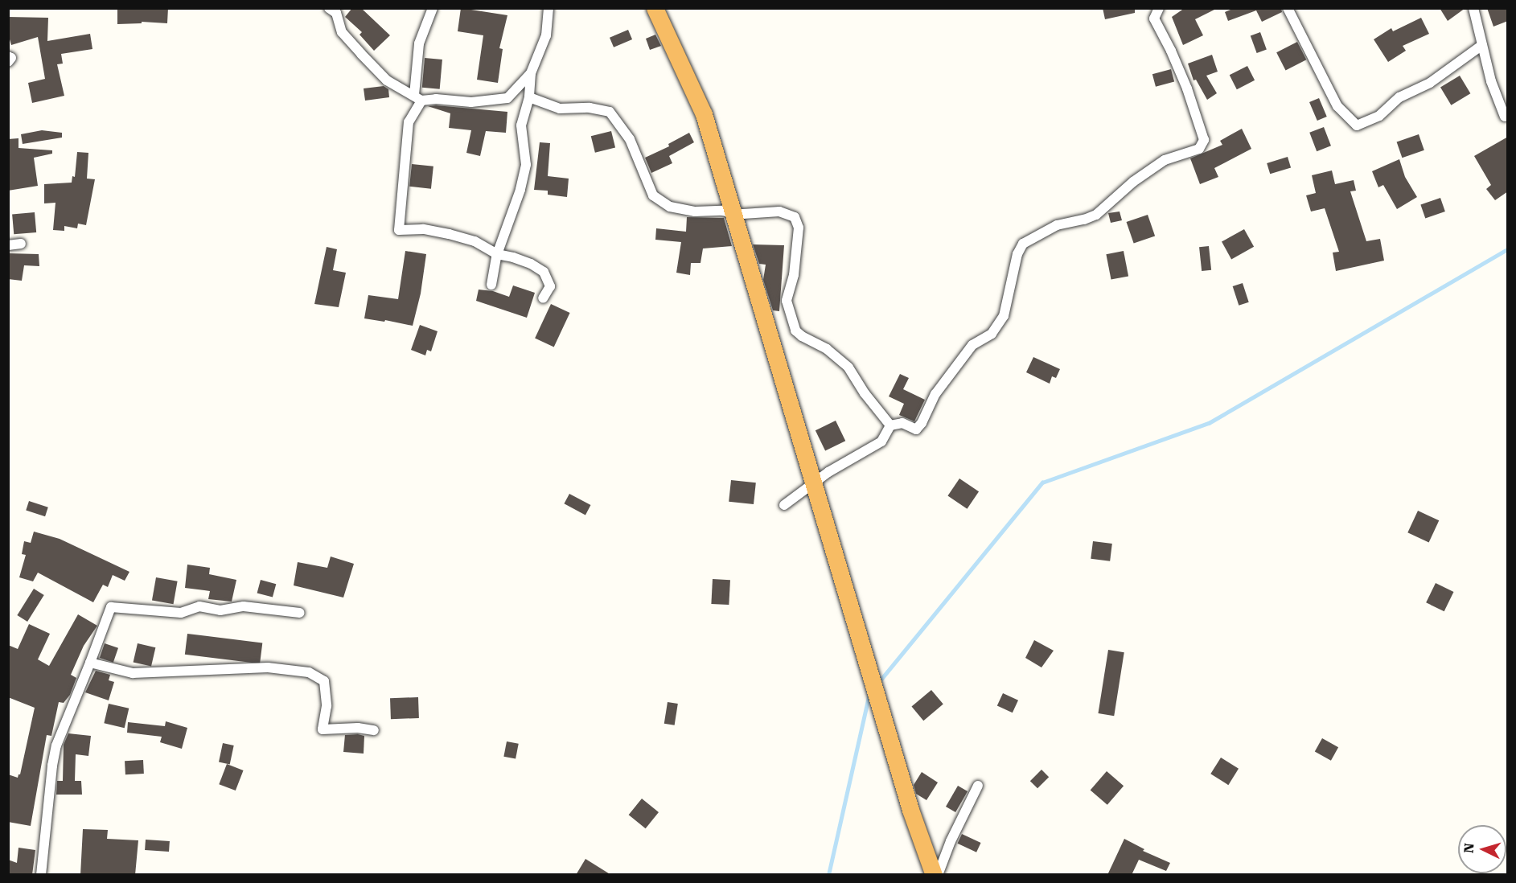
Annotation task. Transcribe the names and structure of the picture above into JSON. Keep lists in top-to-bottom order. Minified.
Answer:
{"north":"left"}
